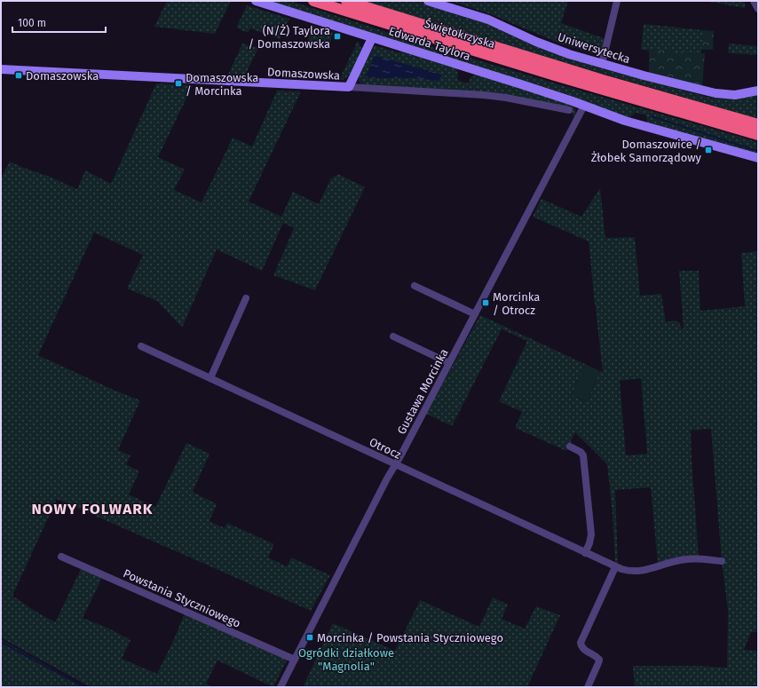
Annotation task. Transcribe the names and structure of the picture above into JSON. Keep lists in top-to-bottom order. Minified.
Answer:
{"streets":{"highway":["Świętokrzyska"],"street":["Edwarda Taylora","Uniwersytecka","Domaszowska","Gustawa Morcinka","Otrocz","Powstania Styczniowego"]},"crossings":[["Edwarda Taylora","Domaszowska"],["Edwarda Taylora","Gustawa Morcinka"],["Gustawa Morcinka","Otrocz"],["Gustawa Morcinka","Powstania Styczniowego"]],"districts":["NOWY FOLWARK"],"parks":["Ogródki działkowe \"Magnolia\""],"places":{"transit":["(N/Ż) Taylora / Domaszowska","Domaszowska","Domaszowska / Morcinka","Domaszowice / Żłobek Samorządowy","Morcinka / Otrocz","Morcinka / Powstania Styczniowego"]},"scale_bar":"100 m"}
